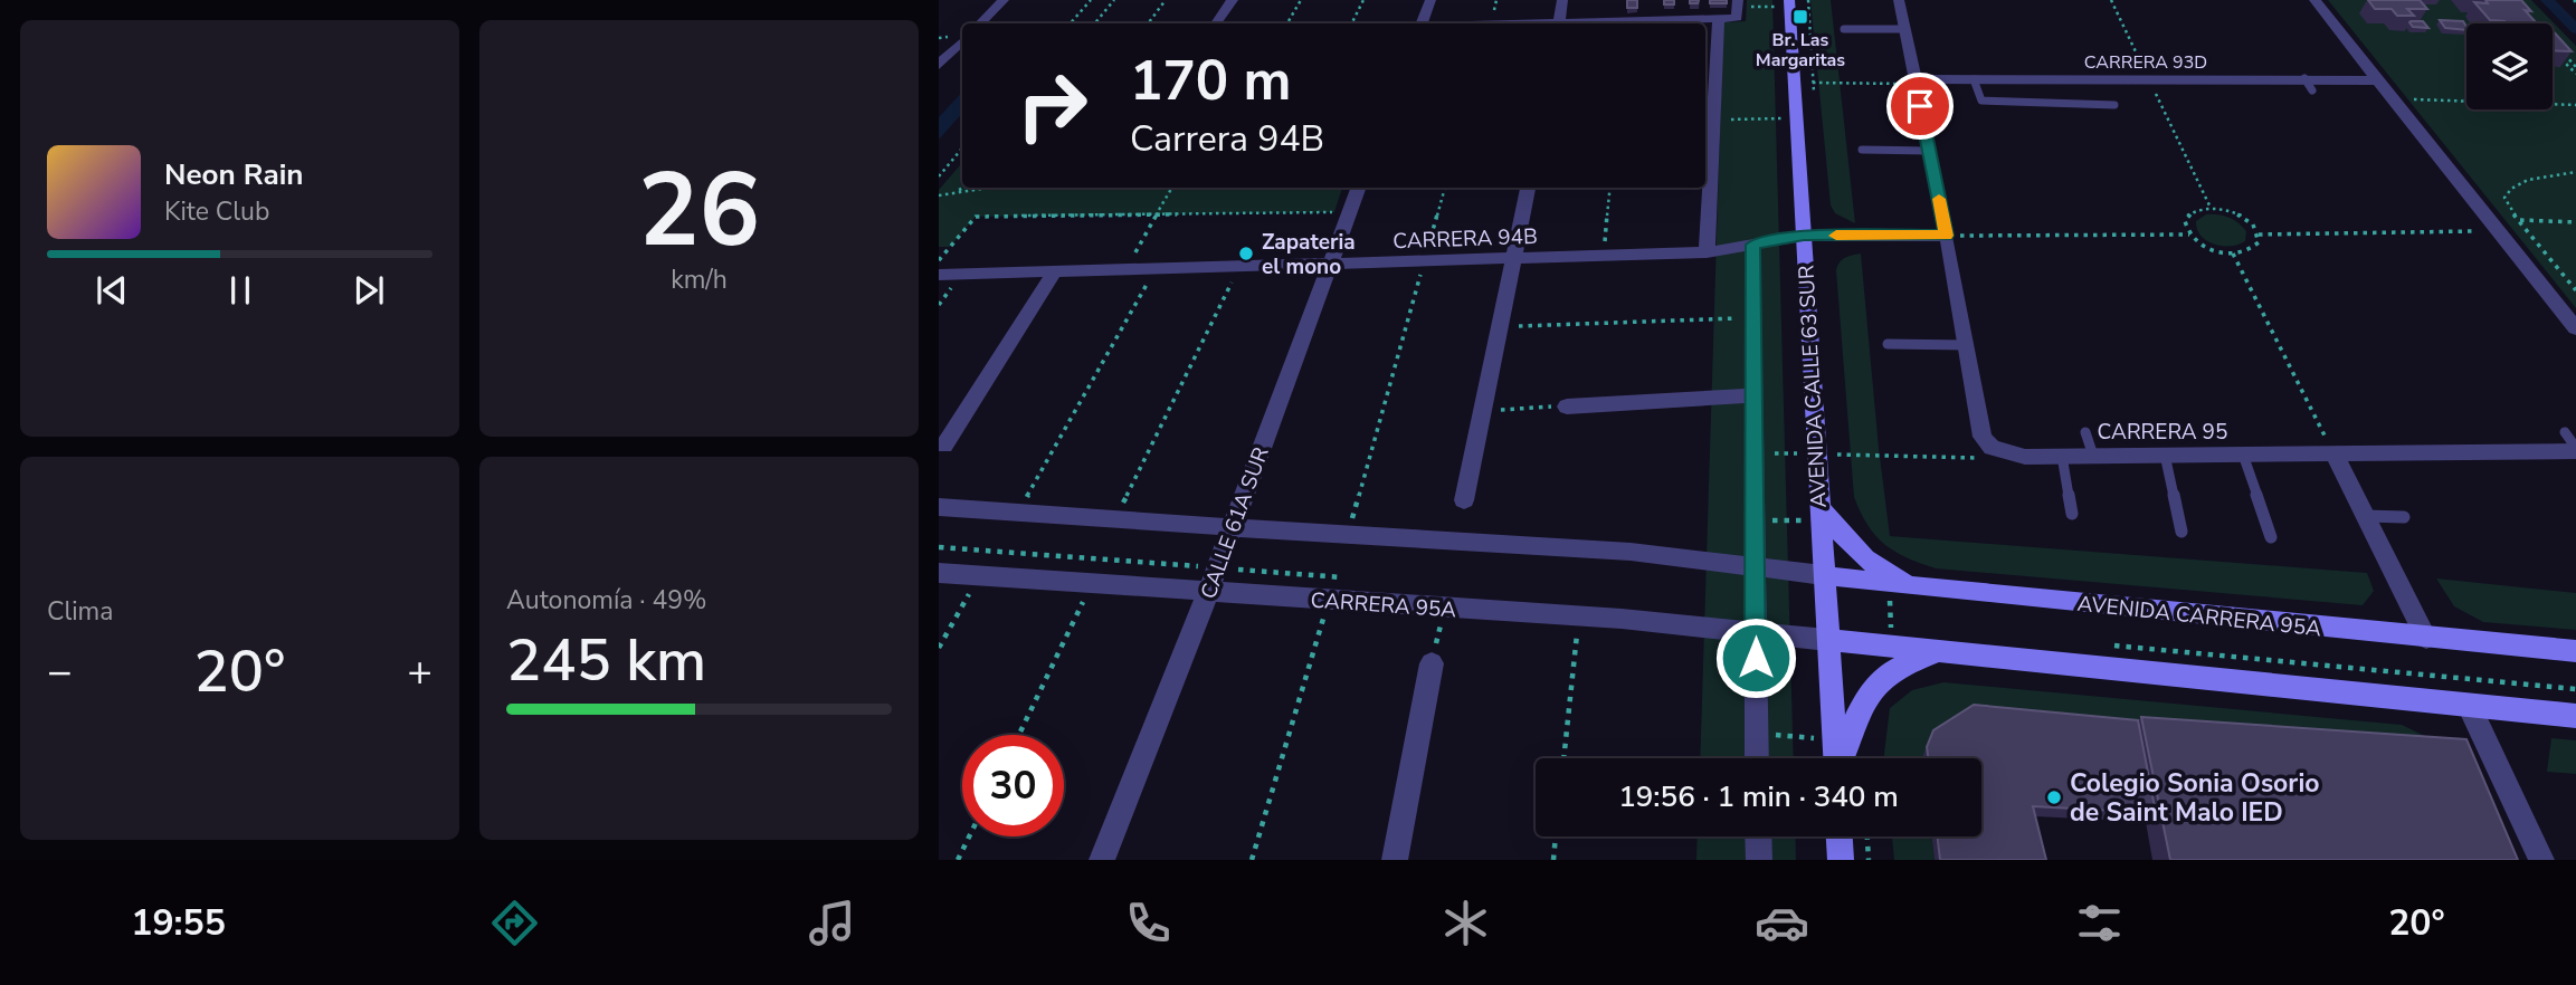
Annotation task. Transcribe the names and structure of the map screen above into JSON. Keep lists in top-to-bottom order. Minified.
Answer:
{"streets":{"main road":["AVENIDA CALLE 63 SUR","AVENIDA CARRERA 95A"],"street":["CARRERA 93D","CARRERA 94B","CARRERA 95","CALLE 61A SUR","CARRERA 95A"]},"crossings":[["CARRERA 94B","AVENIDA CALLE 63 SUR"],["CARRERA 94B","CALLE 61A SUR"],["AVENIDA CALLE 63 SUR","CARRERA 95A"],["AVENIDA CALLE 63 SUR","AVENIDA CARRERA 95A"],["CALLE 61A SUR","CARRERA 95A"]],"places":{"transit":["Br. Las Margaritas"],"other":["Zapateria el mono","Colegio Sonia Osorio de Saint Malo IED"]},"page":{"tile":[["26","km/h"],"Clima",["Autonomía · 49%","245 km"]],"turn":["170 m","Carrera 94B"],"song":["Neon Rain","Kite Club"],"heat":["−","20°","+"],"limit":"30","trip":"19:56 · 1 min · 340 m","tabs":["19:55","20°"]}}
